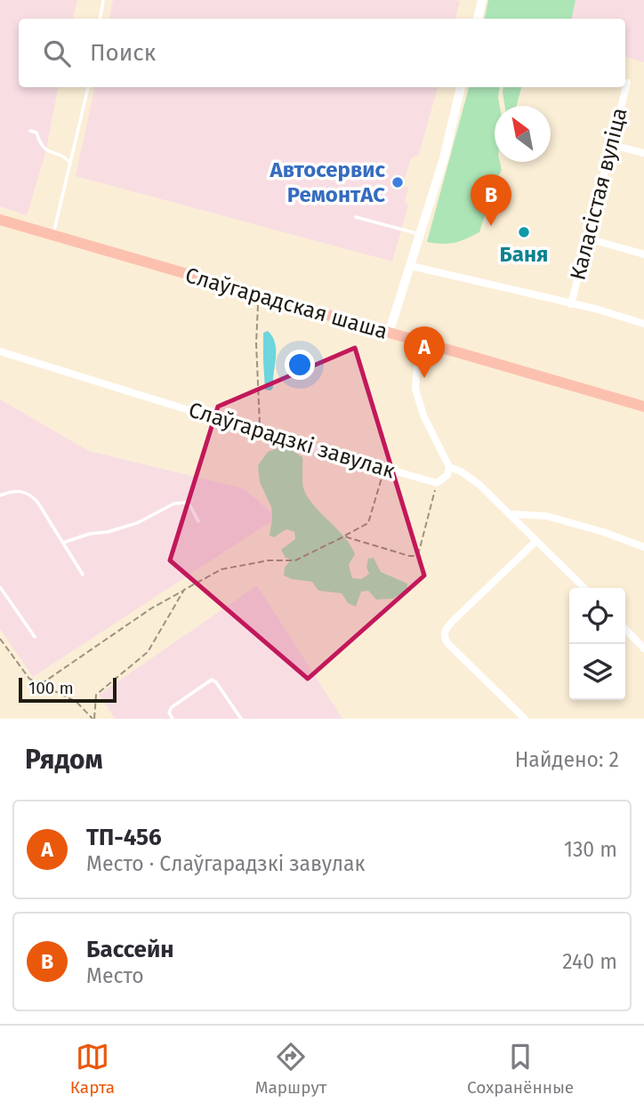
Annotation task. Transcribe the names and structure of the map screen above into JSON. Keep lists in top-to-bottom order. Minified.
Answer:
{"streets":{"main road":["Слаўгарадская шаша"],"street":["Каласістая вуліца","Слаўгарадзкі завулак"]},"places":["Автосервис РемонтАС","Баня"],"scale_bar":"100 m","north":"top left","page":{"search":"Поиск","pins":["B","A"],"scale":"100 m","heading":["Рядом","Найдено: 2"],"list":[{"mark":"A","name":"ТП-456","note":"Место · Слаўгарадзкі завулак","value":"130 m"},{"mark":"B","name":"Бассейн","note":"Место","value":"240 m"}],"nav":["Карта","Маршрут","Сохранённые"]}}
